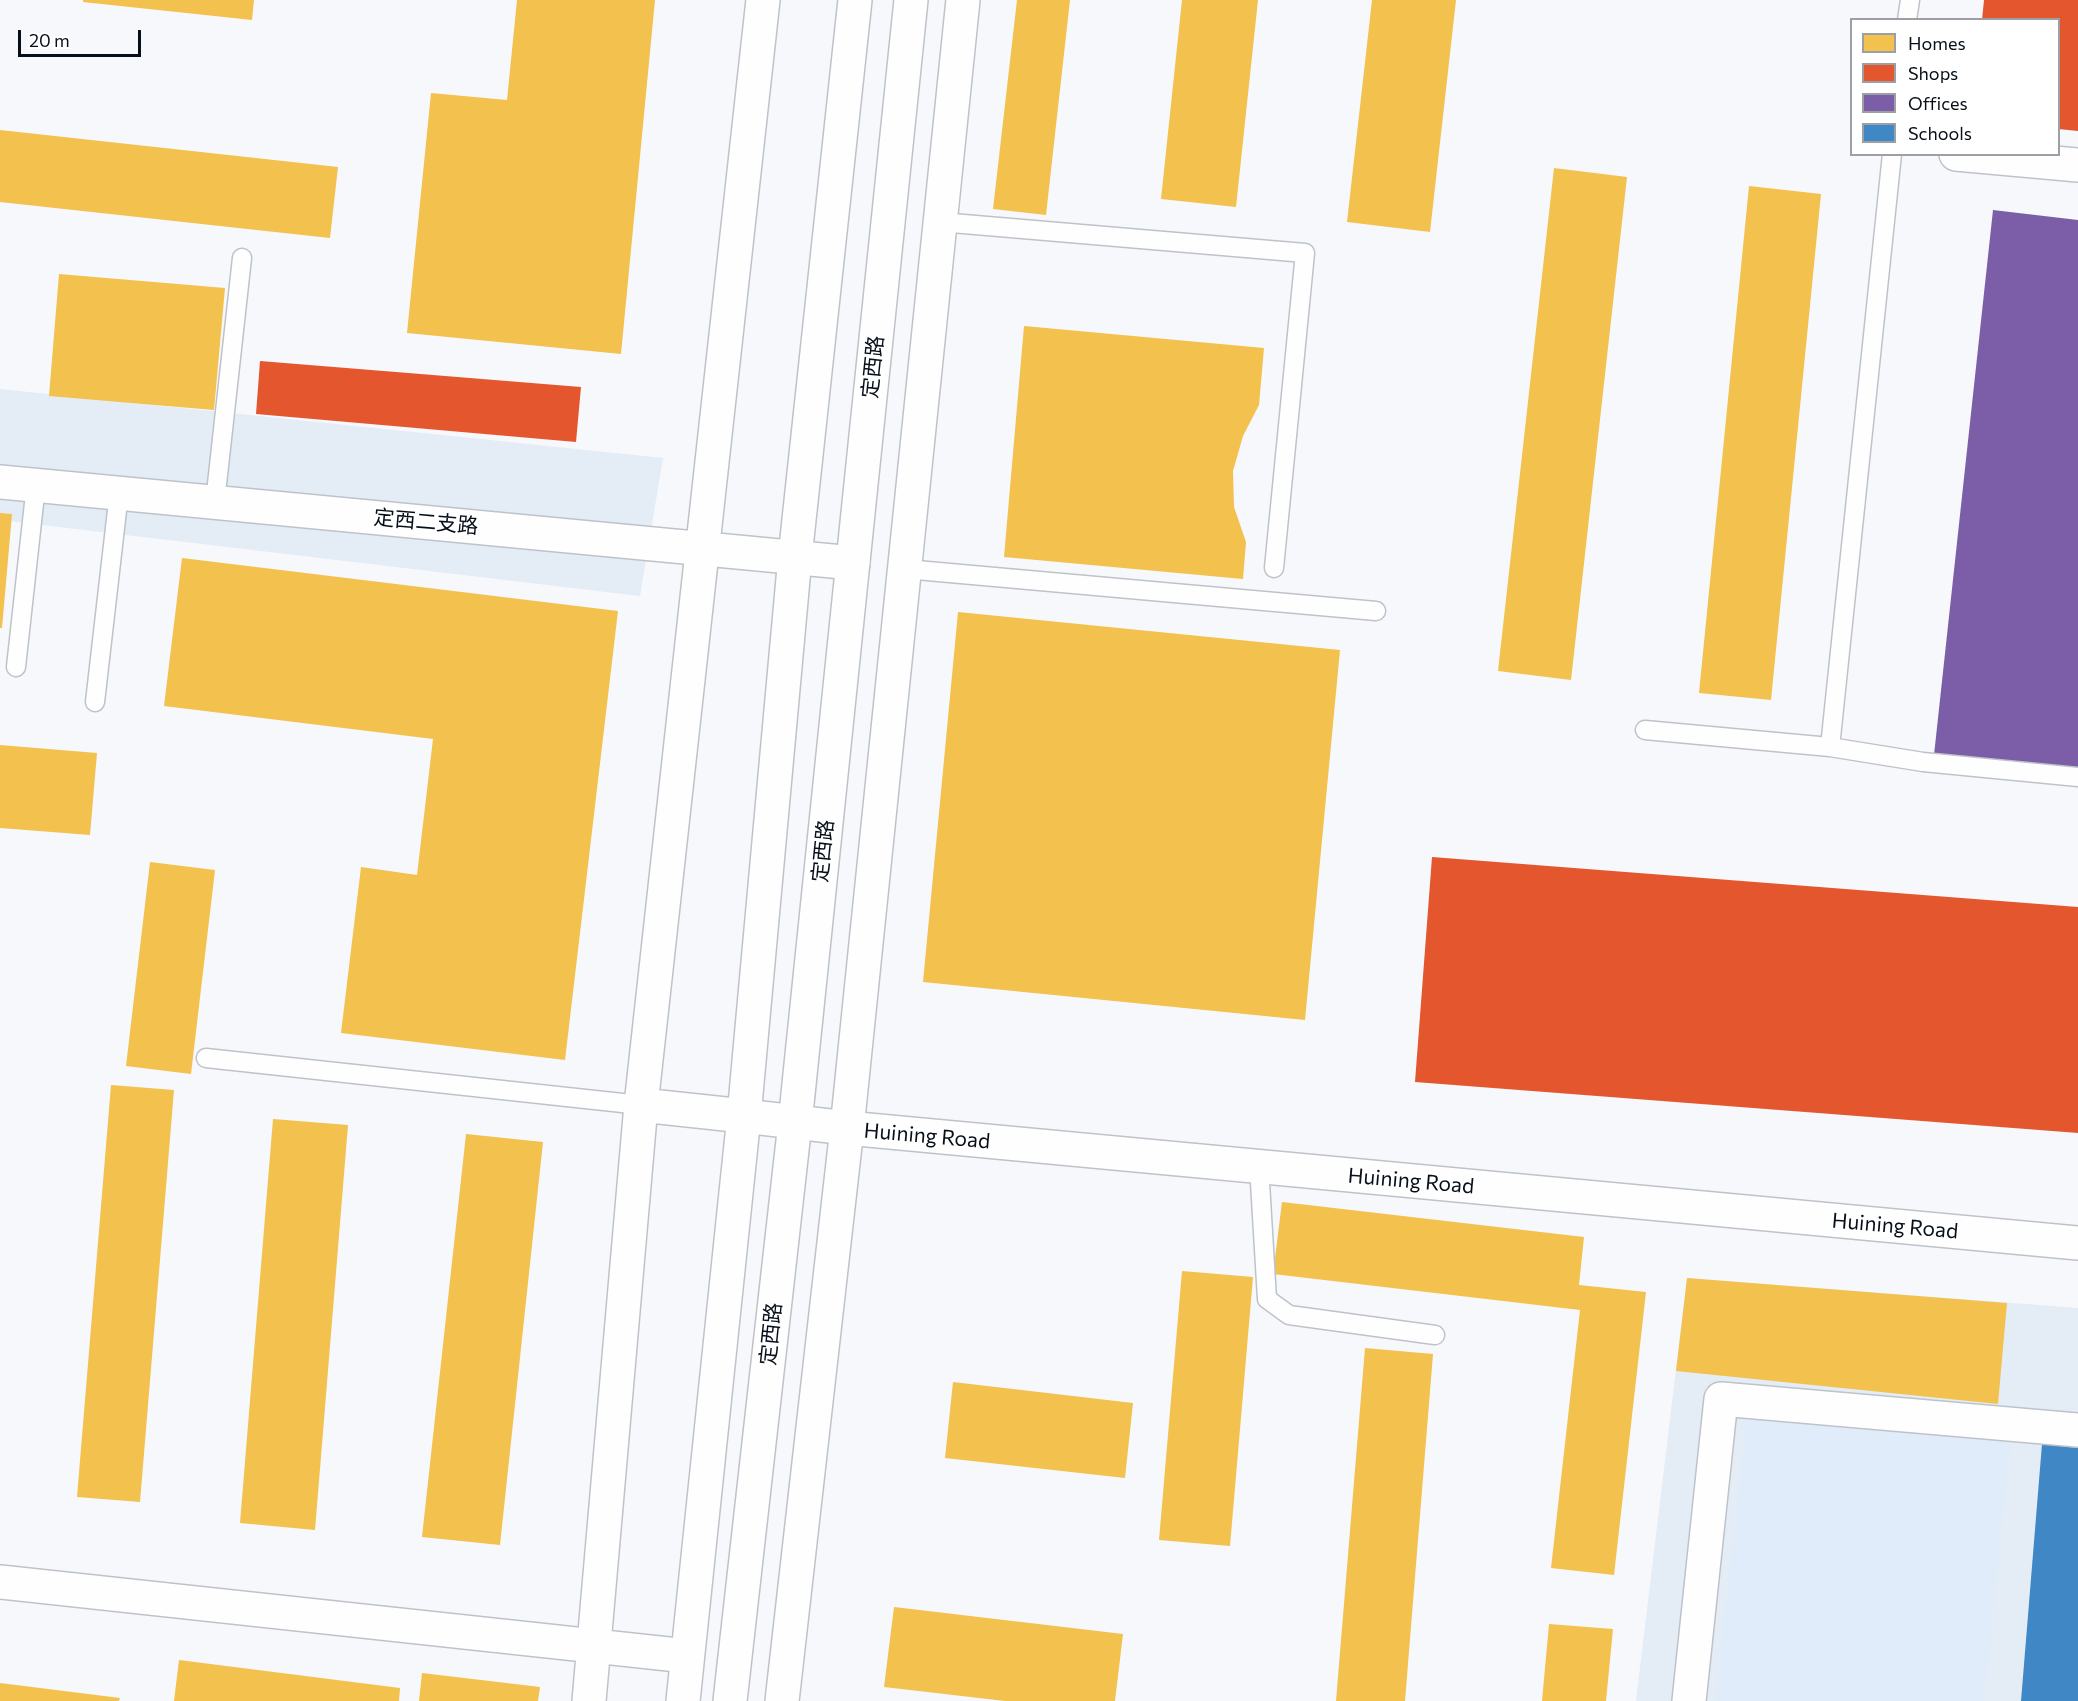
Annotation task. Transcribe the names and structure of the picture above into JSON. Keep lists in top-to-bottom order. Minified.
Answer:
{"streets":{"street":["定西路","定西二支路","Huining Road"]},"crossings":[["定西路","定西二支路"],["定西路","Huining Road"]],"legend":["Homes","Shops","Offices","Schools"],"scale_bar":"20 m"}
